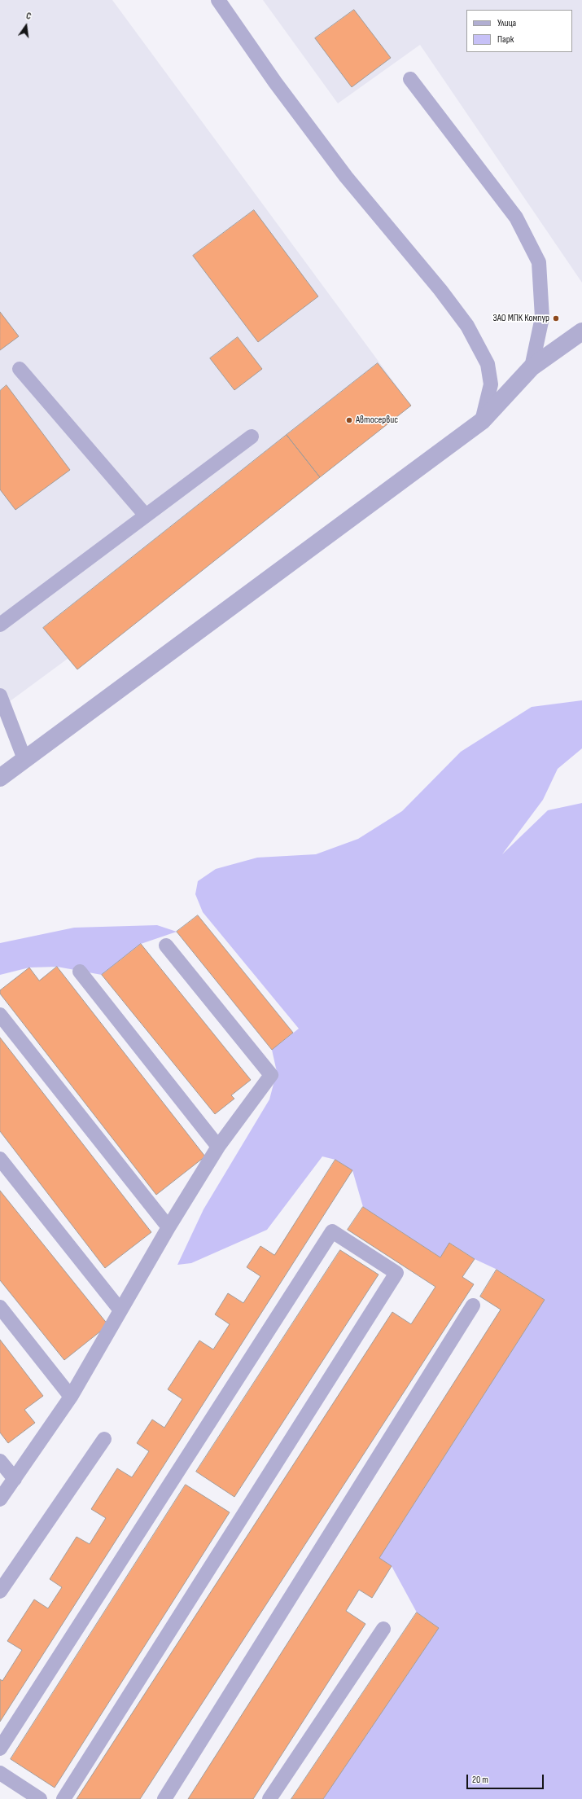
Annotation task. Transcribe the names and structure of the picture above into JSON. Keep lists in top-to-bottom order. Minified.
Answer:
{"places":["ЗАО МПК Компур","Автосервис"],"legend":["Улица","Парк"],"scale_bar":"20 m","north":"top"}
